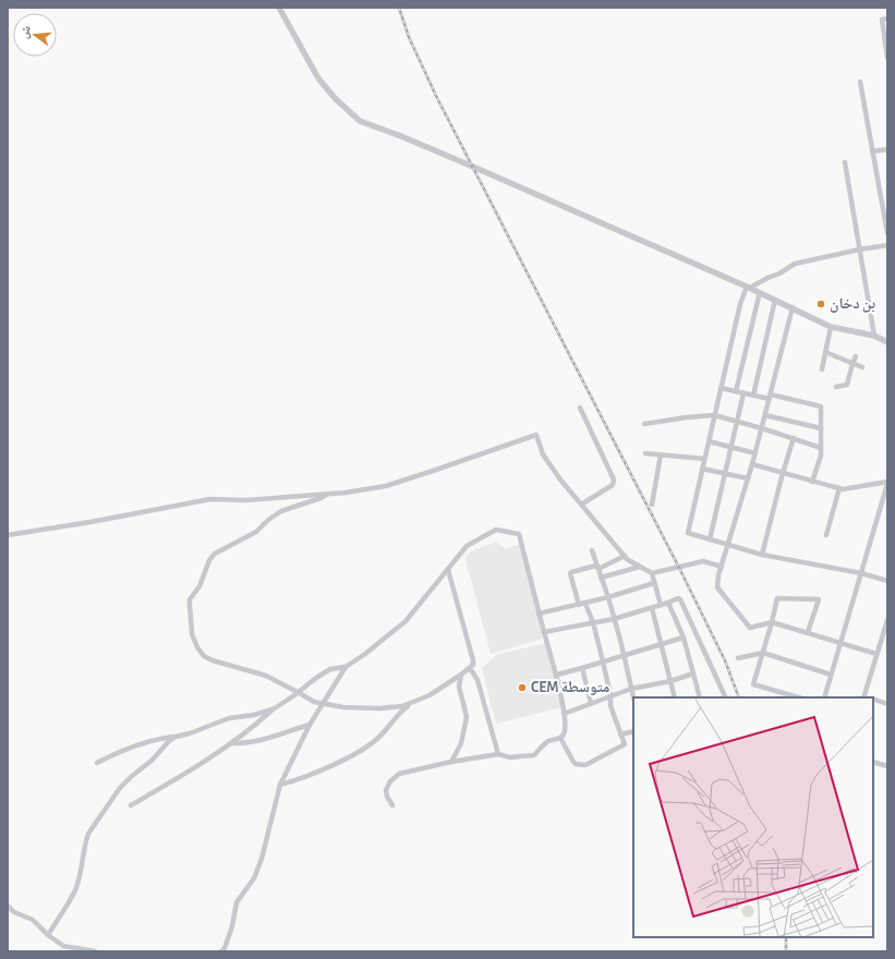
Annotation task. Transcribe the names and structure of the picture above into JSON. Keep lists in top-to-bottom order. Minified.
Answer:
{"places":["بن دخان","CEM متوسطة"],"north":"left"}
